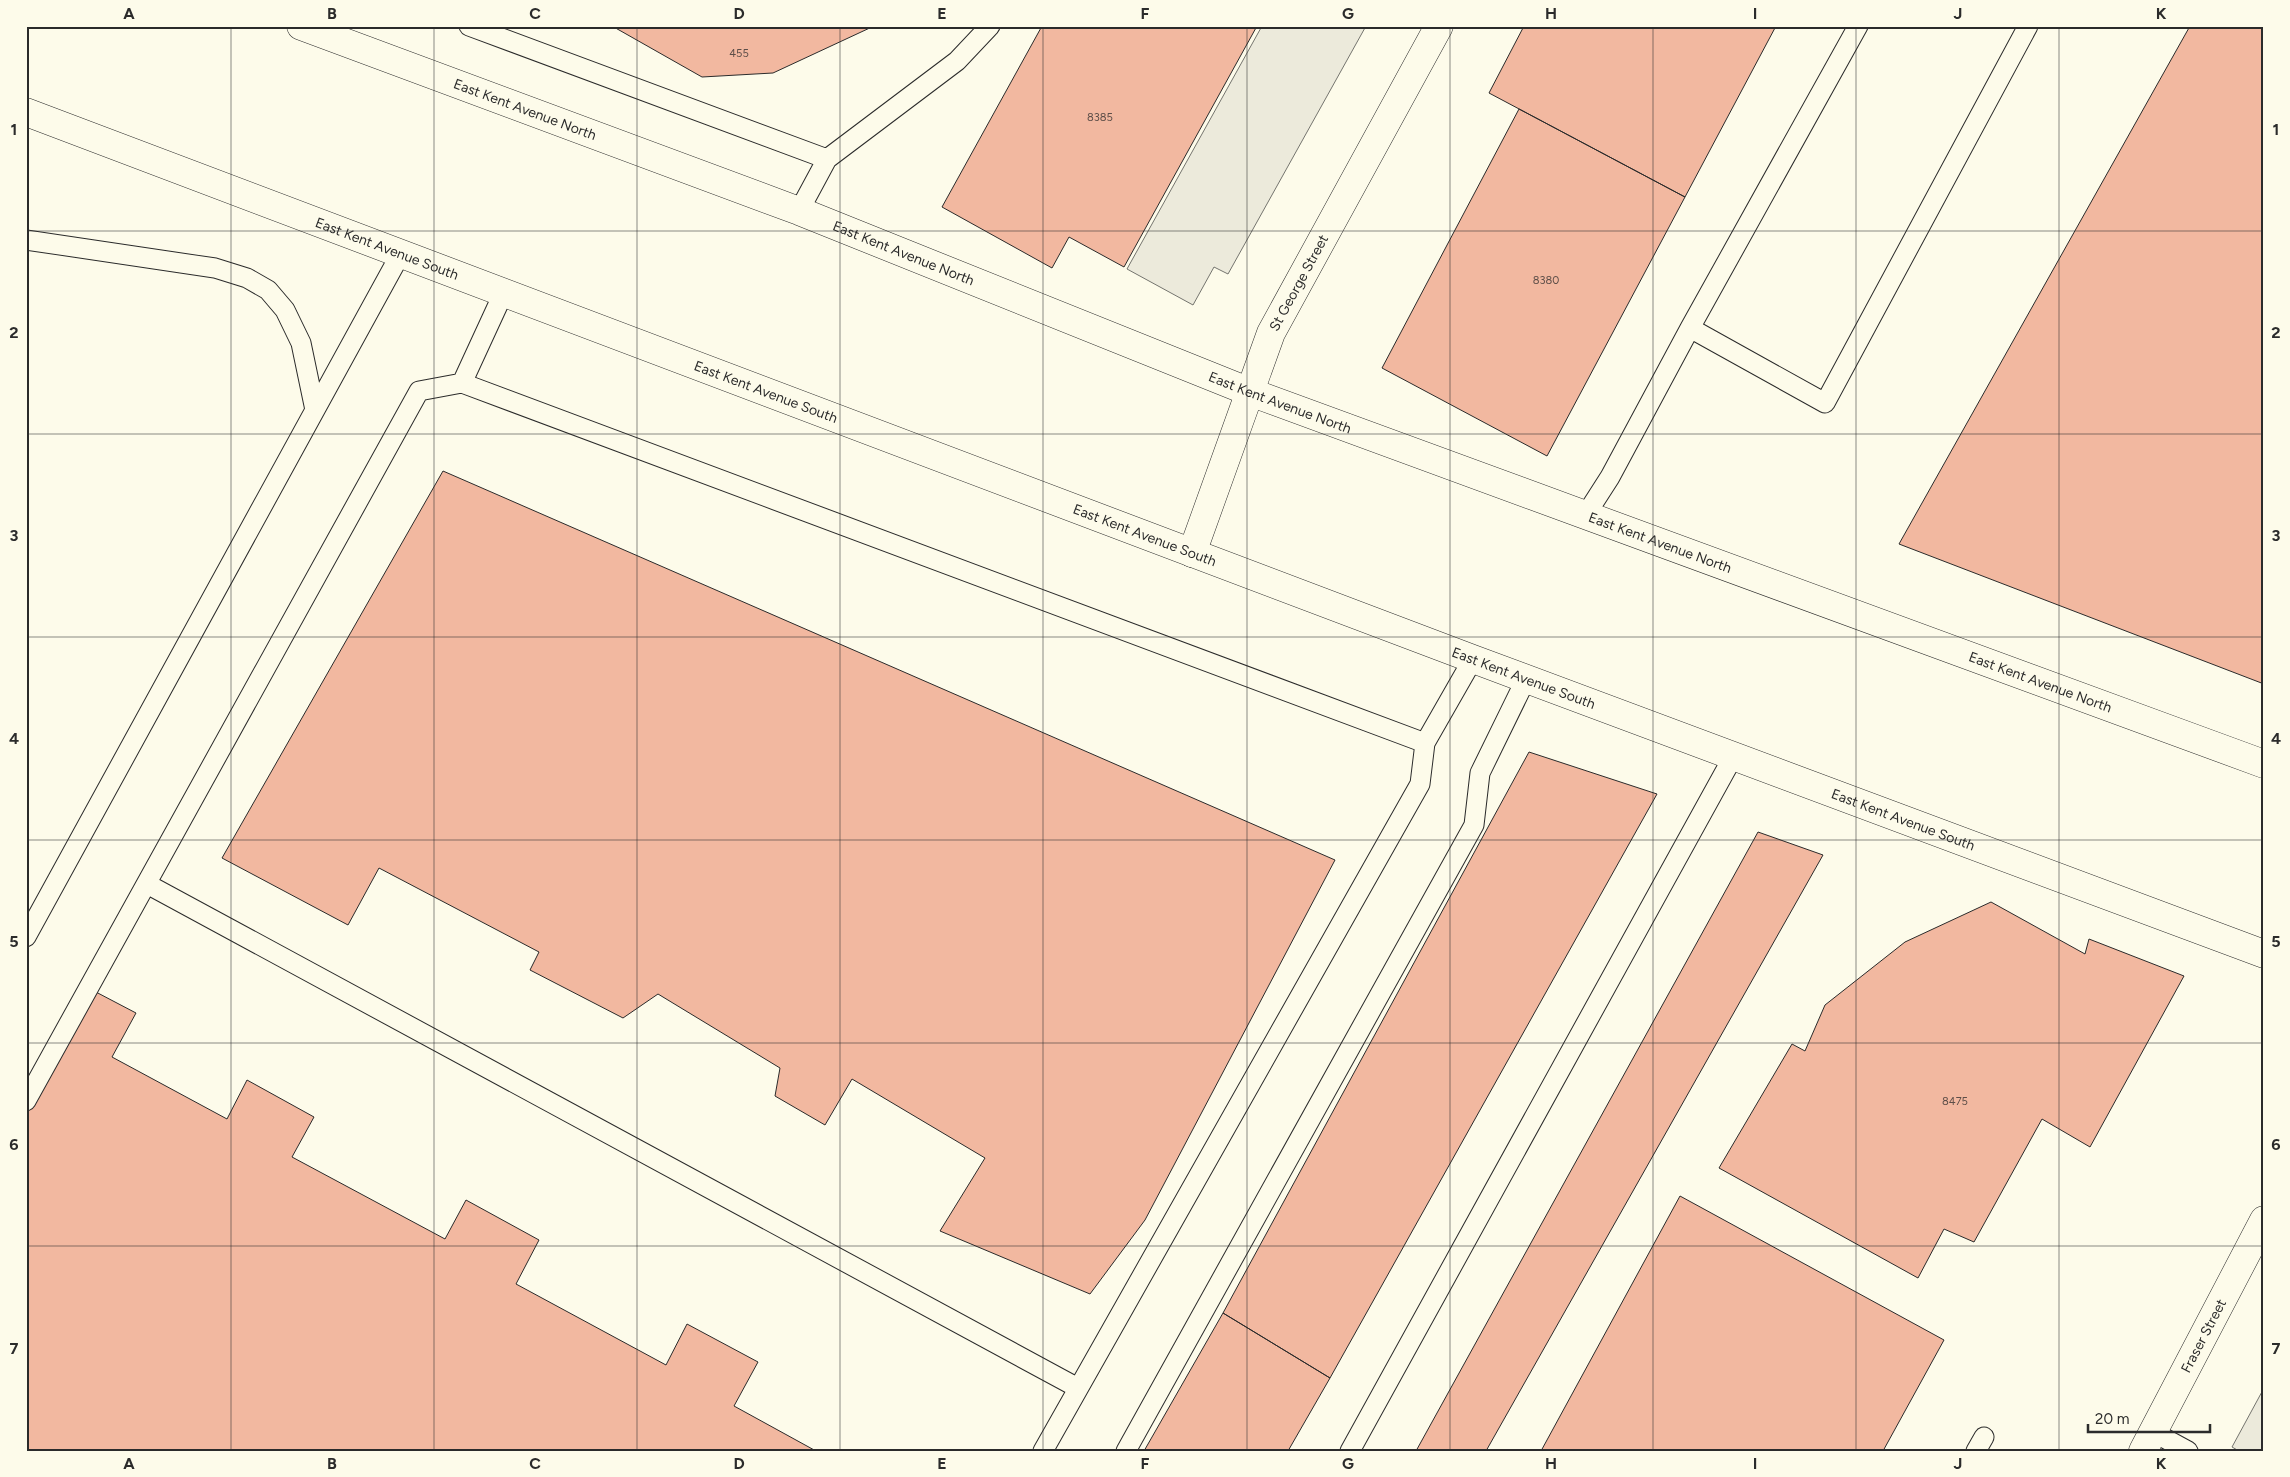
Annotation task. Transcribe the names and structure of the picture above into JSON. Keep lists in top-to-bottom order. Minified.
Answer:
{"streets":{"street":["East Kent Avenue North","East Kent Avenue South","St George Street","Fraser Street"]},"crossings":[["East Kent Avenue North","St George Street"],["East Kent Avenue South","St George Street"]],"house_numbers":["455","8385","8380","8475"],"scale_bar":"20 m","grid":{"columns":["A","B","C","D","E","F","G","H","I","J","K"],"rows":["1","2","3","4","5","6","7"]}}
